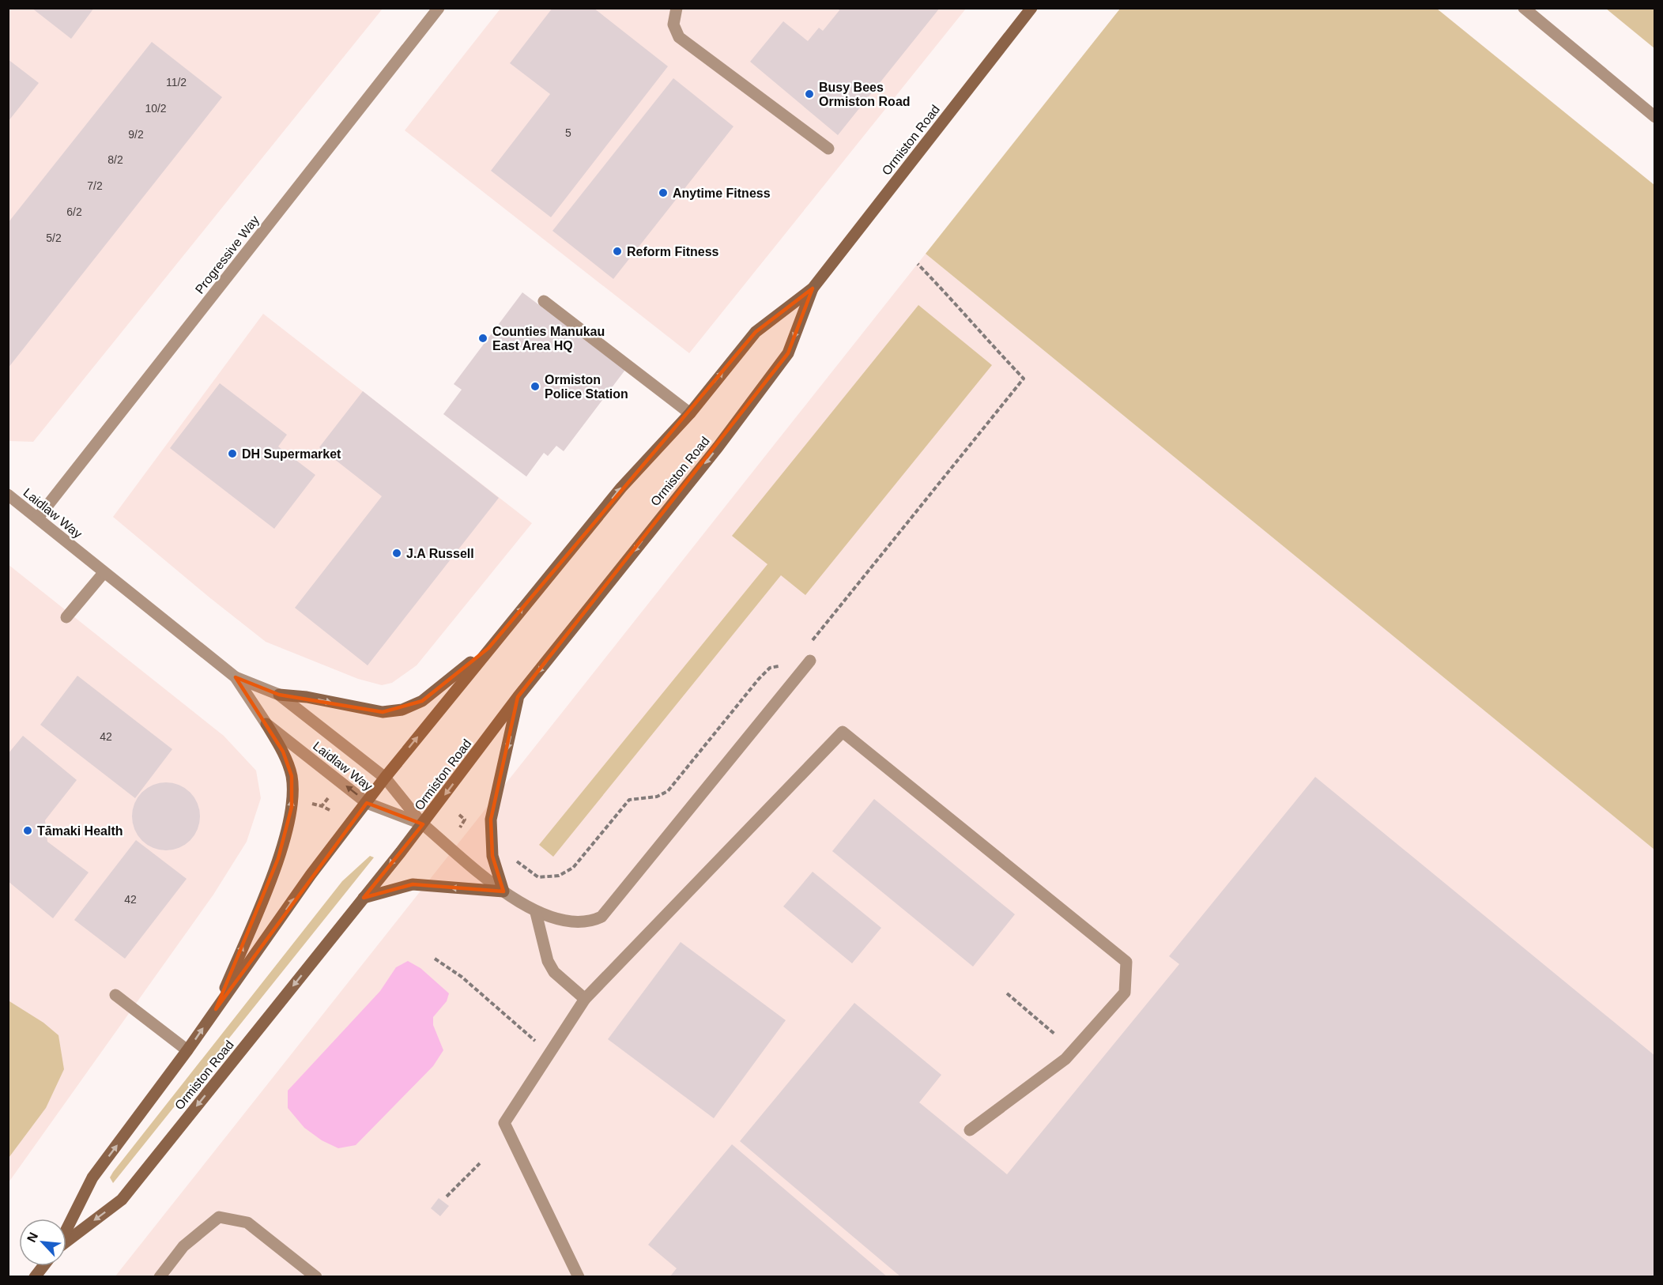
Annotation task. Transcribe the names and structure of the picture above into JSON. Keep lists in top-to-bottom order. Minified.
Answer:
{"streets":{"main road":["Ormiston Road"],"street":["Progressive Way","Laidlaw Way"]},"crossings":[["Ormiston Road","Laidlaw Way"],["Progressive Way","Laidlaw Way"]],"places":["Busy Bees Ormiston Road","Anytime Fitness","Reform Fitness","Counties Manukau East Area HQ","Ormiston Police Station","DH Supermarket","J.A Russell","Tāmaki Health"],"house_numbers":["11/2","10/2","5","9/2","8/2","7/2","6/2","5/2","42","42"],"north":"top left"}
